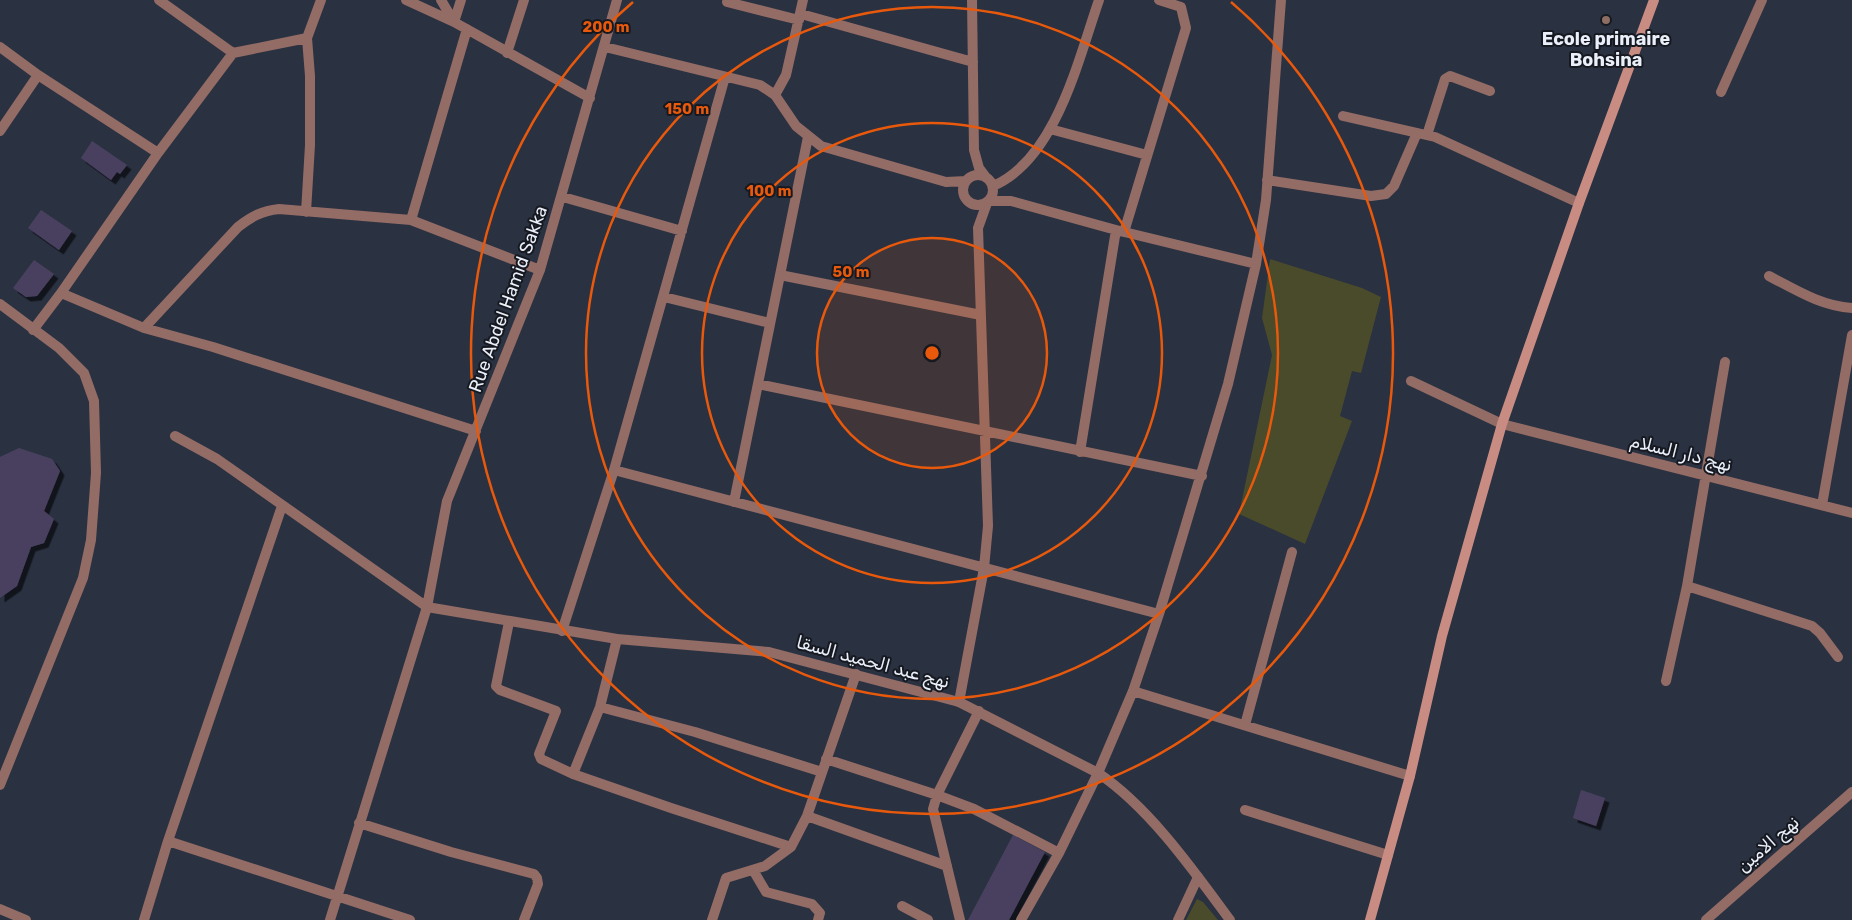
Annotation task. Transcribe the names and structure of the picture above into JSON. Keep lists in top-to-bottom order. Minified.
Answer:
{"streets":{"street":["Rue Abdel Hamid Sakka","نهج دار السلام","نهج عبد الحميد السقا","نهج الامين"]},"crossings":[["Rue Abdel Hamid Sakka","نهج عبد الحميد السقا"]],"places":["Ecole primaire Bohsina"],"rings":["200 m","150 m","100 m","50 m"]}
